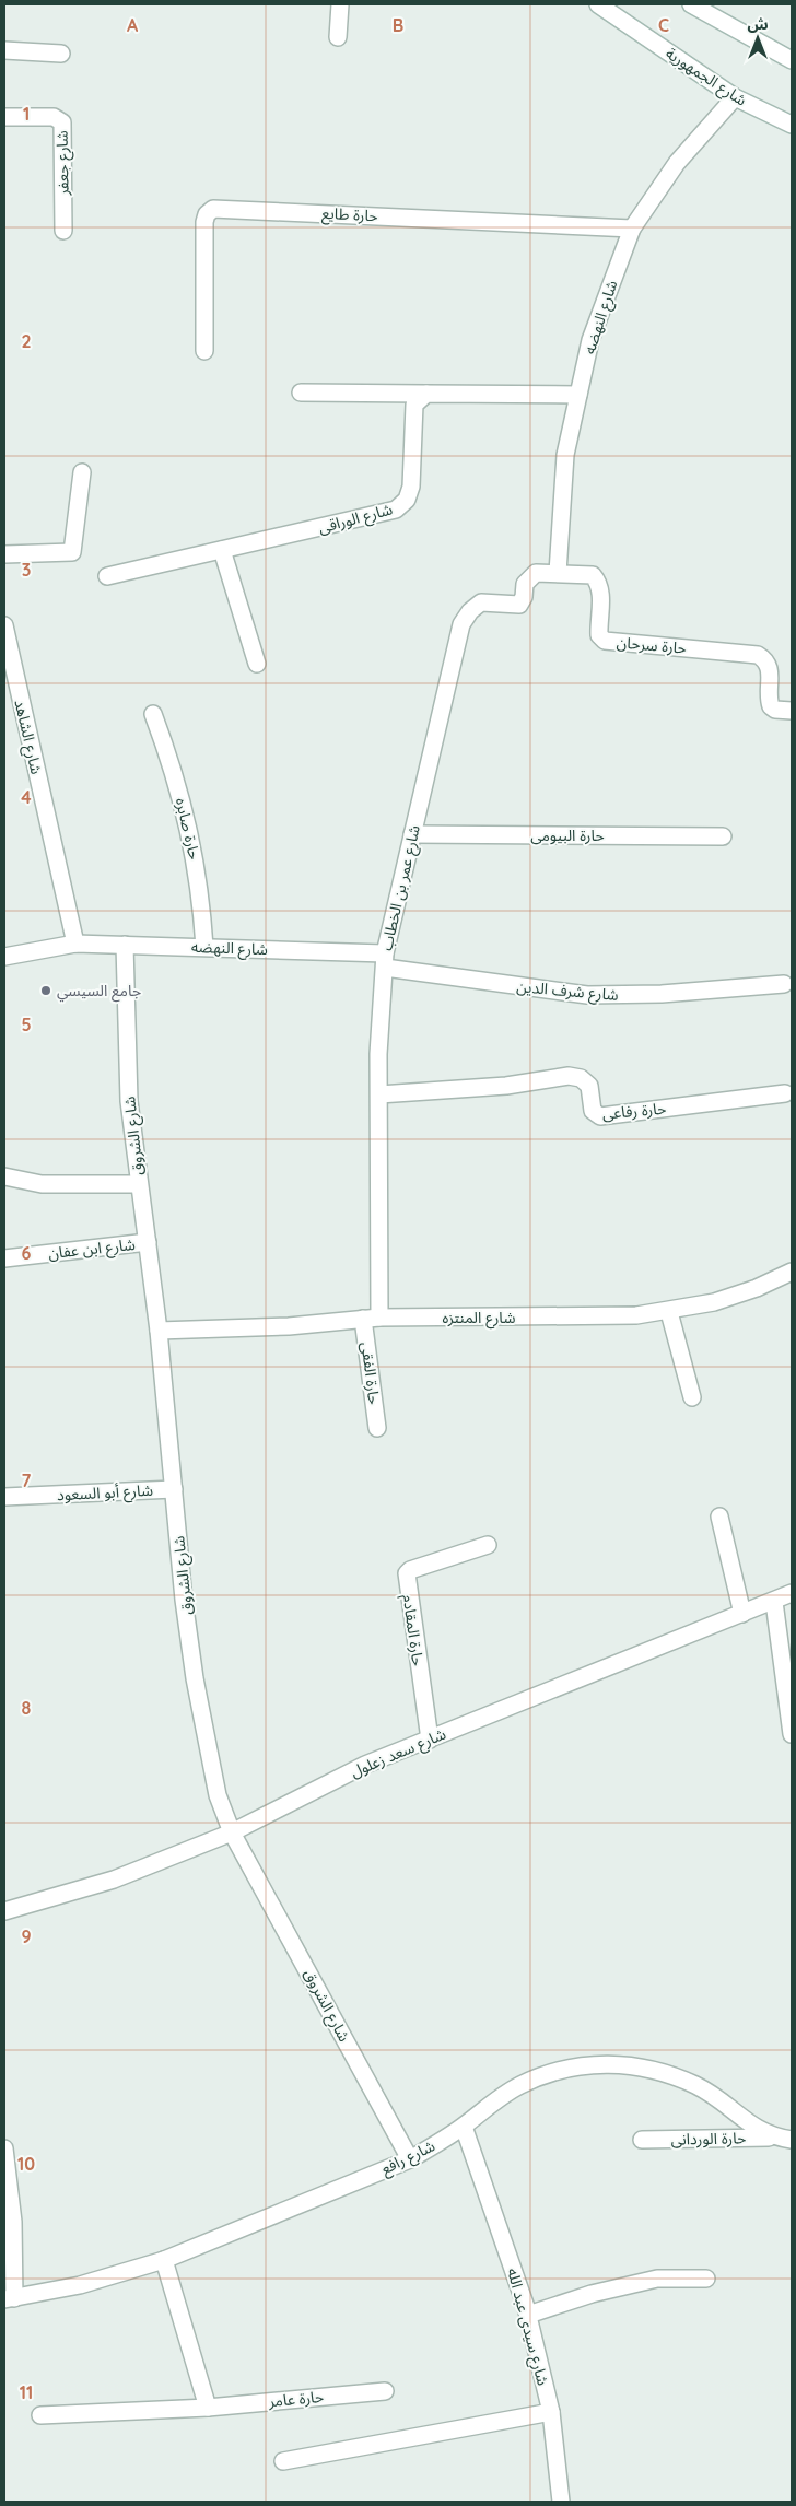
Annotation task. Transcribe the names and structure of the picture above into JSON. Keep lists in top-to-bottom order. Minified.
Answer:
{"streets":{"street":["شارع الجمهورية","شارع جعفر","حارة طايع","شارع النهضه","شارع الوراقى","حارة سرحان","شارع الشاهد","حارة صابره","حارة البيومى","شارع عمر بن الخطاب","شارع شرف الدين","حارة رفاعى","شارع الشروق","شارع ابن عفان","شارع المنتزه","حارة الفقى","شارع أبو السعود","حارة المقادم","شارع سعد زعلول","حارة الوردانى","شارع رافع","شارع سيدى عبد الله","حارة عامر"]},"crossings":[["شارع الجمهورية","شارع النهضه"],["حارة طايع","شارع النهضه"],["شارع النهضه","حارة سرحان"],["شارع النهضه","شارع الشاهد"],["شارع النهضه","حارة صابره"],["شارع النهضه","شارع عمر بن الخطاب"],["شارع النهضه","شارع شرف الدين"],["شارع النهضه","شارع الشروق"],["حارة سرحان","شارع عمر بن الخطاب"],["حارة البيومى","شارع عمر بن الخطاب"],["شارع عمر بن الخطاب","شارع شرف الدين"],["شارع عمر بن الخطاب","حارة رفاعى"],["شارع عمر بن الخطاب","شارع المنتزه"],["شارع عمر بن الخطاب","حارة الفقى"],["شارع الشروق","شارع ابن عفان"],["شارع الشروق","شارع المنتزه"],["شارع الشروق","شارع أبو السعود"],["شارع الشروق","شارع سعد زعلول"],["شارع الشروق","شارع رافع"],["شارع المنتزه","حارة الفقى"],["حارة المقادم","شارع سعد زعلول"],["حارة الوردانى","شارع رافع"],["شارع رافع","شارع سيدى عبد الله"]],"places":["جامع السيسي"],"north":"top","grid":{"columns":["A","B","C"],"rows":["1","2","3","4","5","6","7","8","9","10","11"]}}
